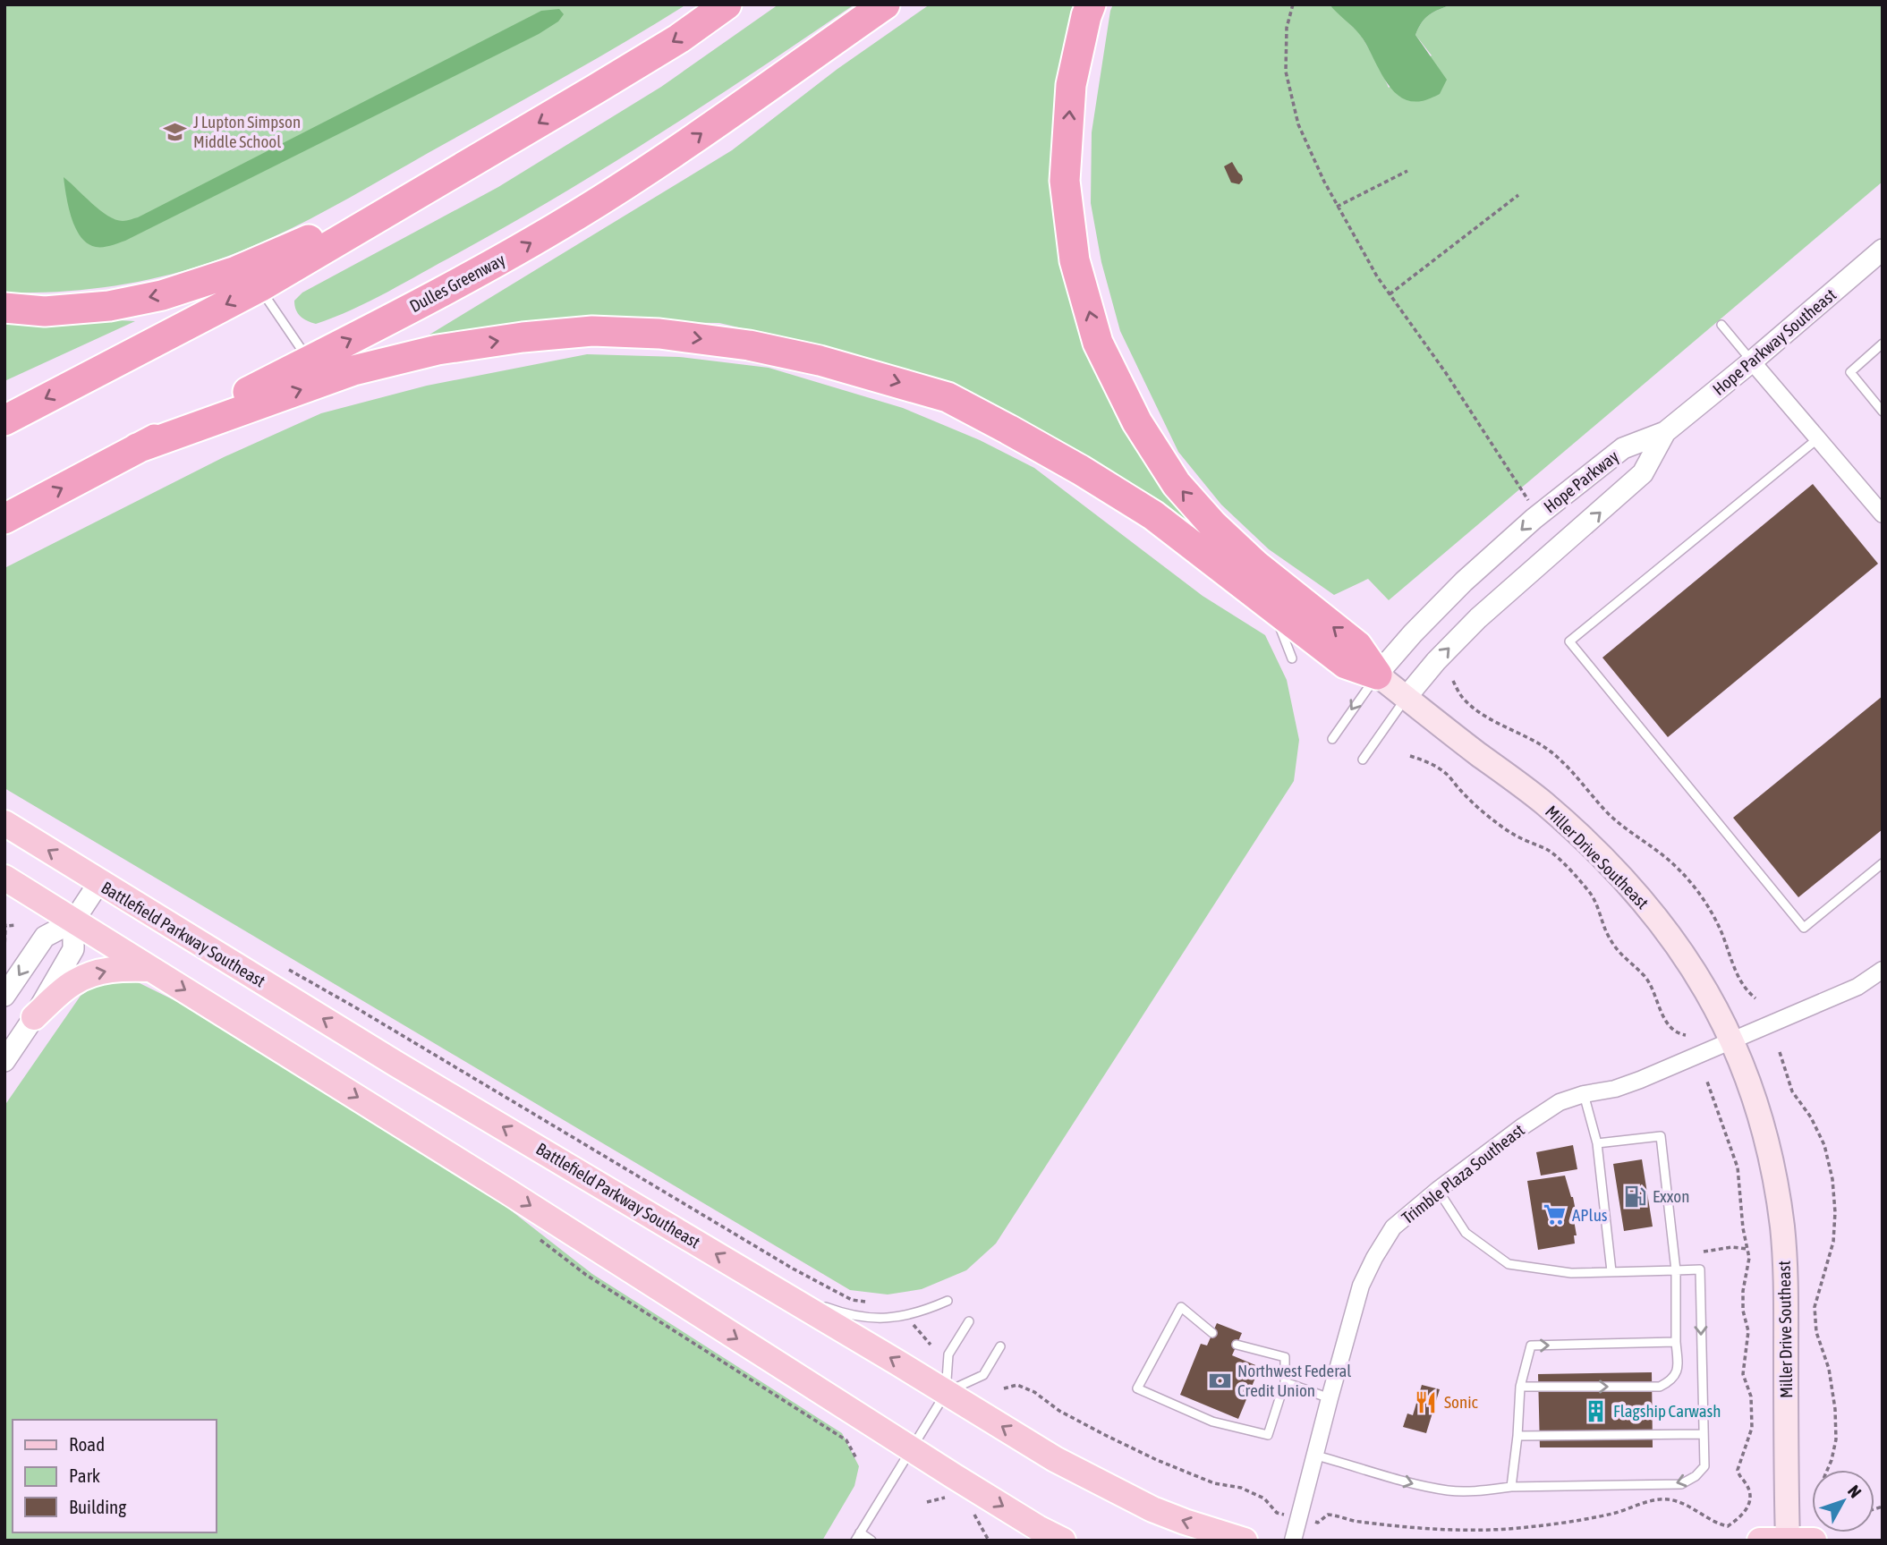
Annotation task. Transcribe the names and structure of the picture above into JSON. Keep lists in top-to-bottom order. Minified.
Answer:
{"streets":{"highway":["Dulles Greenway"],"main road":["Miller Drive Southeast","Battlefield Parkway Southeast"],"street":["Hope Parkway Southeast","Hope Parkway","Trimble Plaza Southeast"]},"crossings":[["Hope Parkway Southeast","Hope Parkway"],["Hope Parkway","Miller Drive Southeast"],["Miller Drive Southeast","Trimble Plaza Southeast"]],"places":{"school or university":["J Lupton Simpson Middle School"],"fuel station":["Exxon"],"supermarket":["APlus"],"bank":["Northwest Federal Credit Union"],"restaurant":["Sonic"],"building":["Flagship Carwash"]},"legend":["Road","Park","Building"],"north":"top right"}
